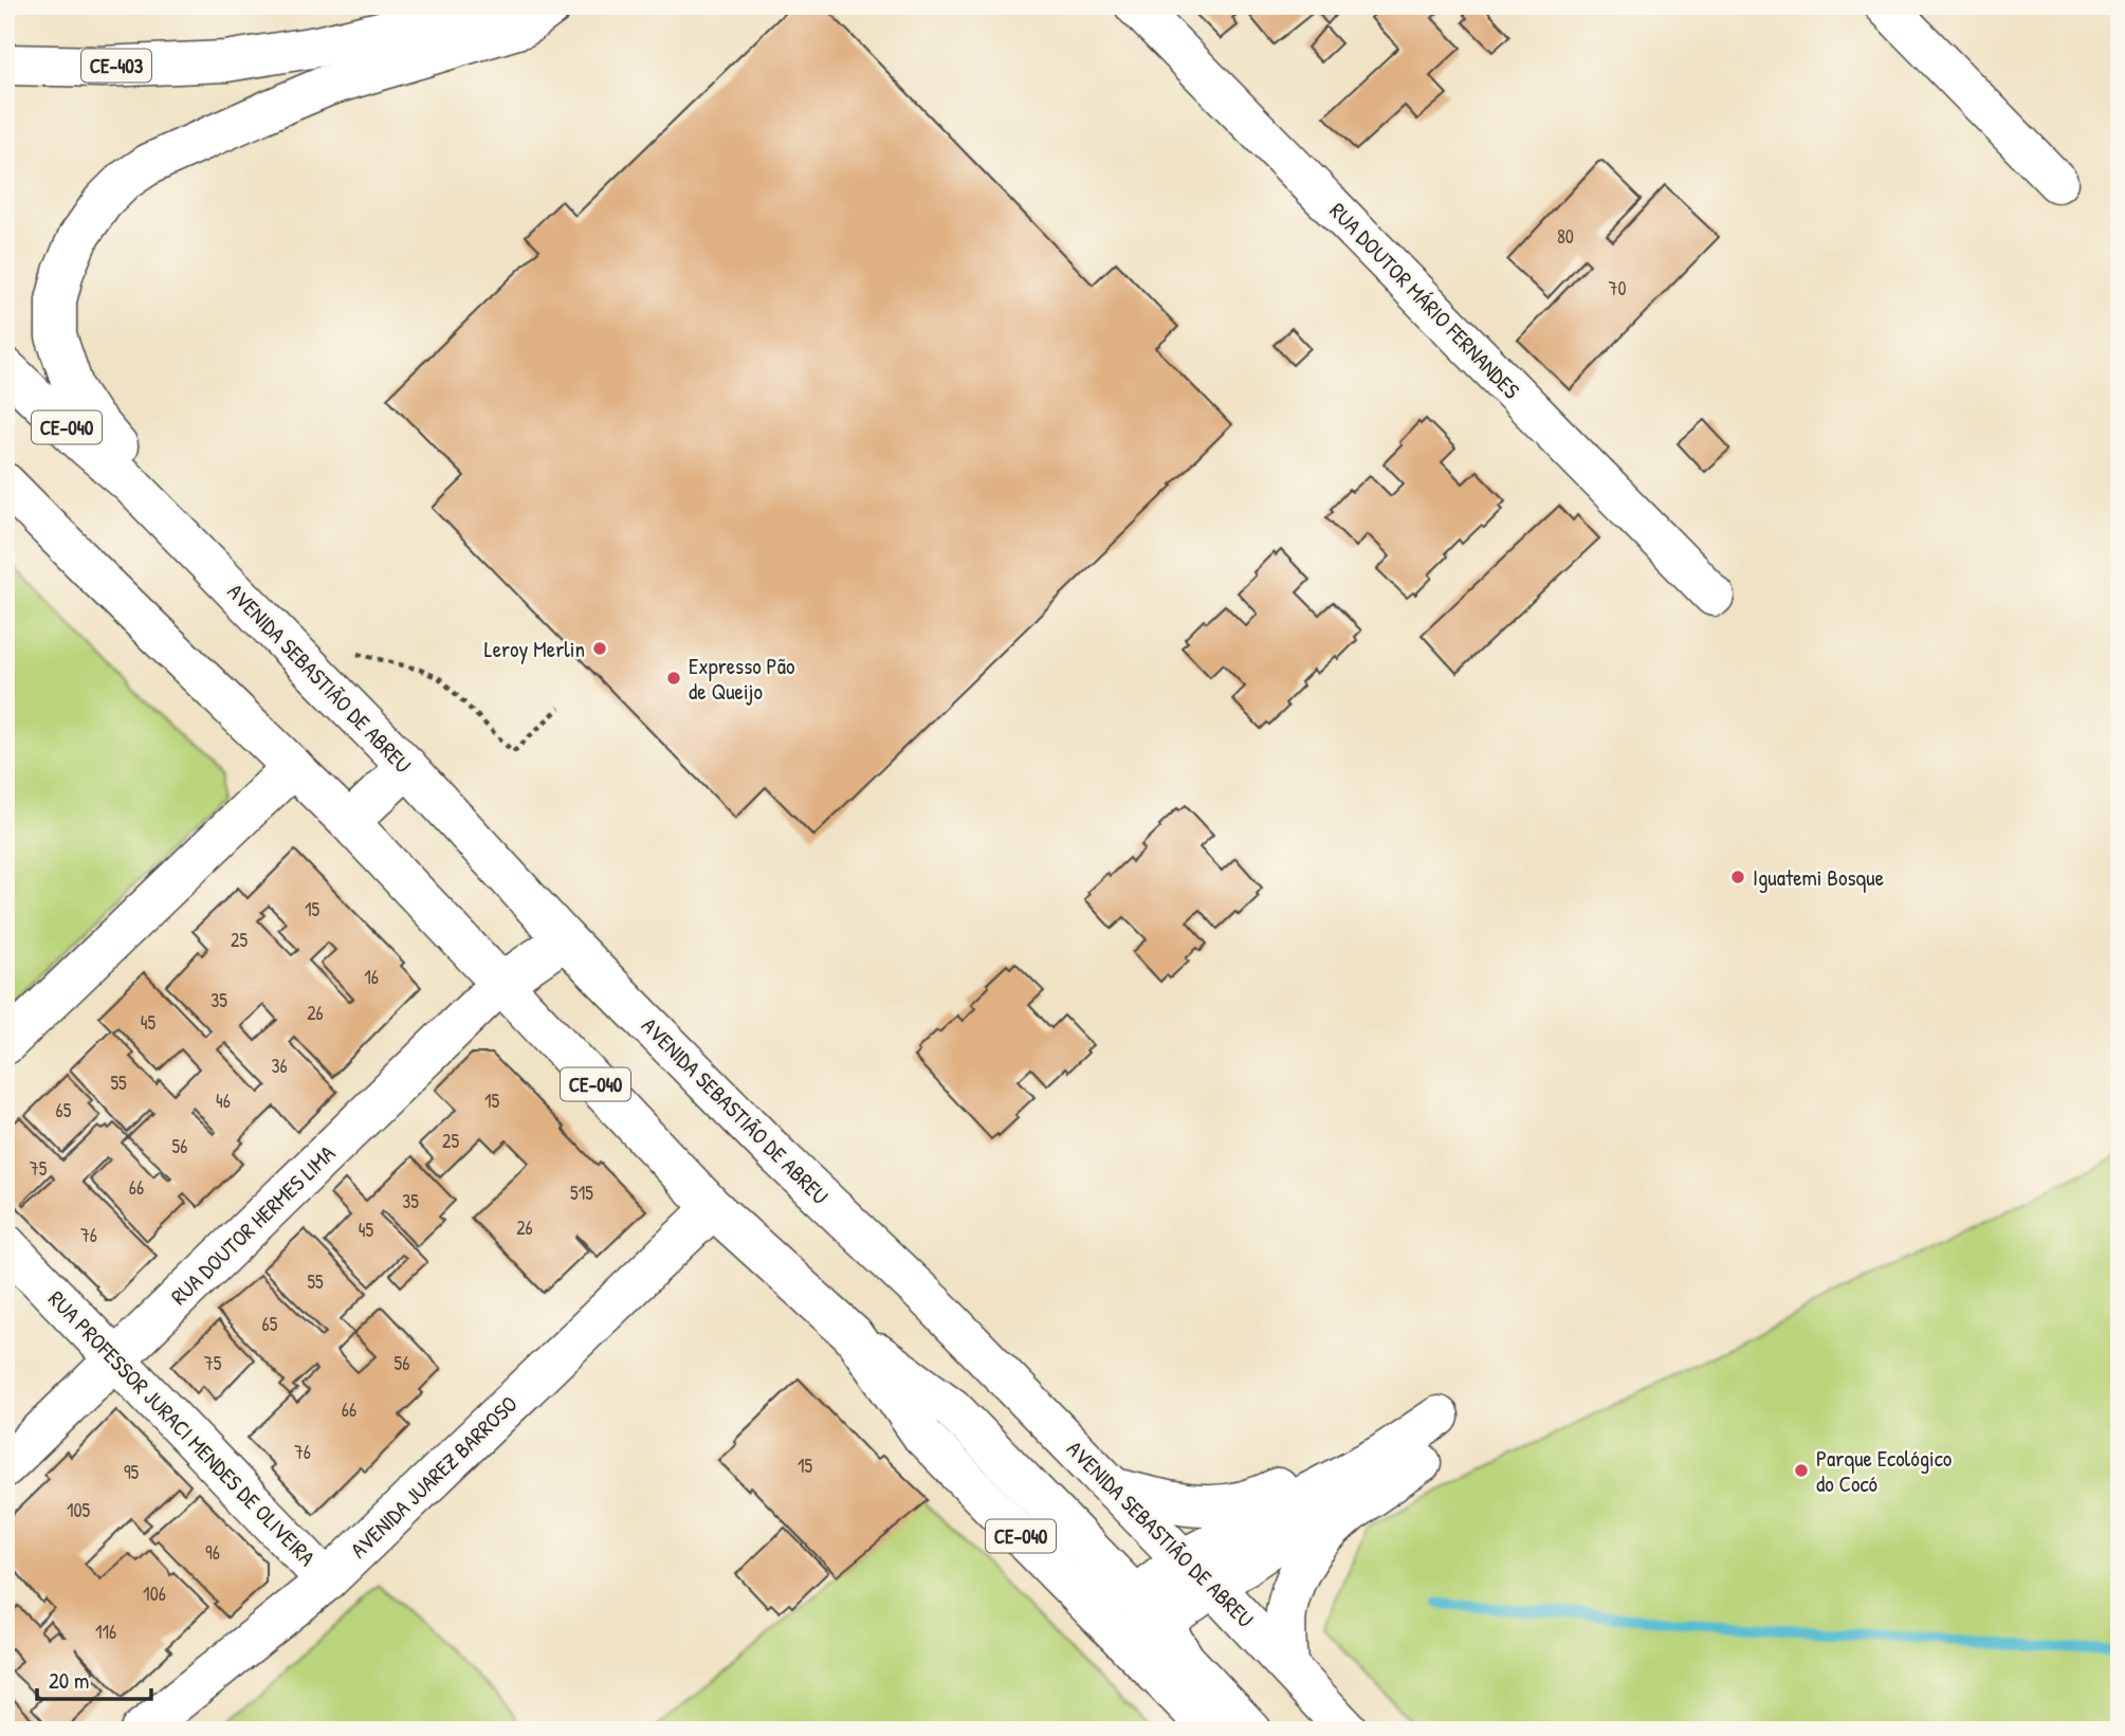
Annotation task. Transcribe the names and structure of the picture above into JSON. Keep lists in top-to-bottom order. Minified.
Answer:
{"streets":{"main road":["CE-403","RUA DOUTOR MÁRIO FERNANDES","CE-040","AVENIDA SEBASTIÃO DE ABREU","RUA DOUTOR HERMES LIMA","RUA PROFESSOR JURACI MENDES DE OLIVEIRA","AVENIDA JUAREZ BARROSO"]},"crossings":[["CE-040","AVENIDA SEBASTIÃO DE ABREU"],["CE-040","RUA DOUTOR HERMES LIMA"],["CE-040","AVENIDA JUAREZ BARROSO"],["AVENIDA SEBASTIÃO DE ABREU","RUA DOUTOR HERMES LIMA"],["RUA DOUTOR HERMES LIMA","RUA PROFESSOR JURACI MENDES DE OLIVEIRA"],["RUA PROFESSOR JURACI MENDES DE OLIVEIRA","AVENIDA JUAREZ BARROSO"]],"places":["Leroy Merlin","Expresso Pão de Queijo","Iguatemi Bosque","Parque Ecológico do Cocó"],"house_numbers":["80","70","15","25","16","35","26","45","36","55","46","15","65","25","56","75","66","515","35","26","45","76","55","65","75","56","66","76","15","95","105","96","106","116"],"scale_bar":"20 m"}
